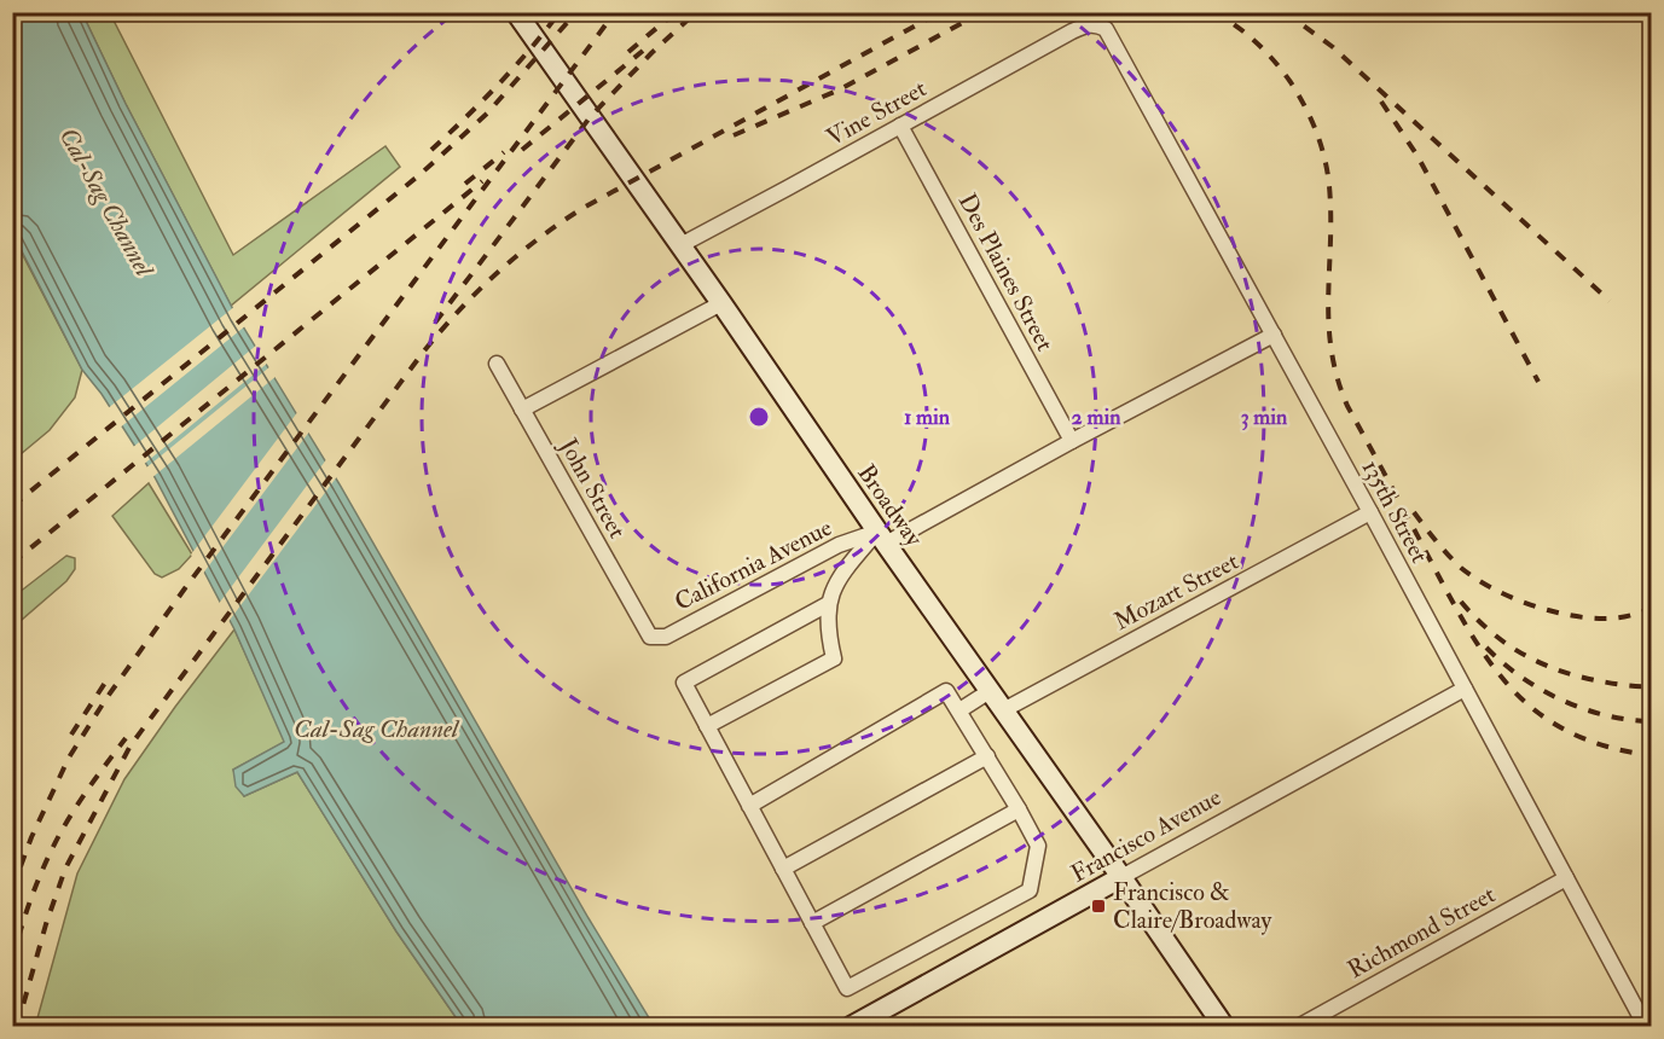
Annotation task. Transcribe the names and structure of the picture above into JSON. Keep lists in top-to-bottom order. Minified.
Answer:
{"streets":{"street":["Vine Street","Des Plaines Street","John Street","Broadway","135th Street","California Avenue","Mozart Street","Francisco Avenue","Richmond Street"]},"crossings":[["Vine Street","Des Plaines Street"],["Vine Street","Broadway"],["Vine Street","135th Street"],["Des Plaines Street","California Avenue"],["John Street","California Avenue"],["Broadway","California Avenue"],["Broadway","Mozart Street"],["Broadway","Francisco Avenue"],["135th Street","California Avenue"],["135th Street","Mozart Street"],["135th Street","Francisco Avenue"],["135th Street","Richmond Street"]],"water":["Cal-Sag Channel"],"places":{"transit":["Francisco & Claire/Broadway"]},"rings":["1 min","2 min","3 min"]}
